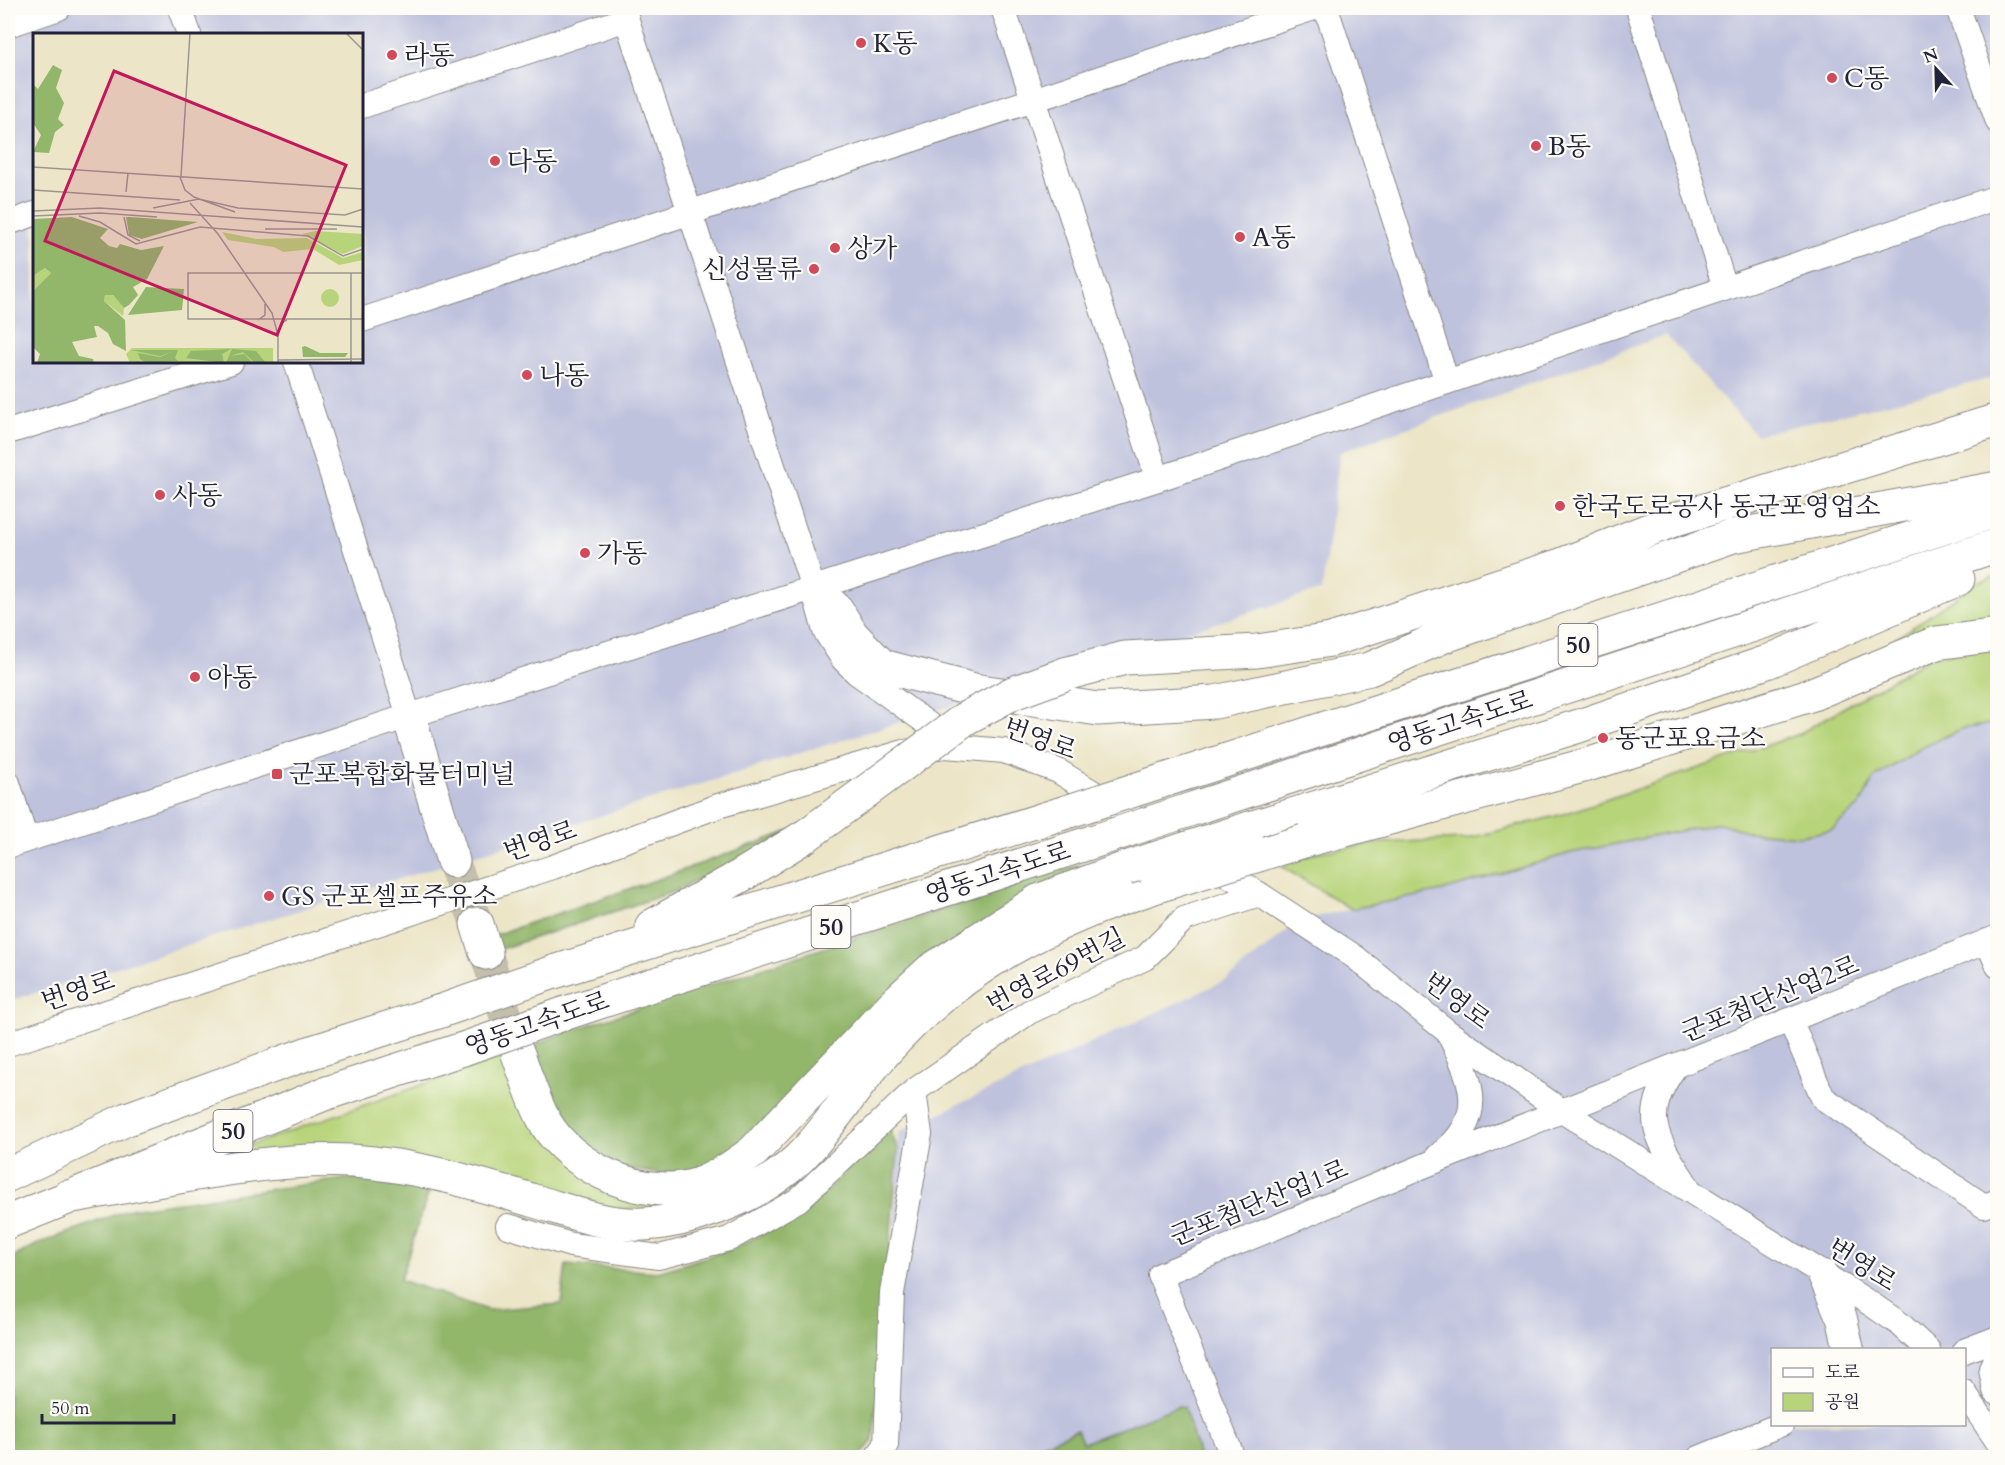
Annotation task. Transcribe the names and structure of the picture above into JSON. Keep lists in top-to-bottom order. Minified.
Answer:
{"streets":{"highway":["50","영동고속도로"],"street":["번영로","번영로69번길","군포첨단산업2로","군포첨단산업1로"]},"crossings":[["번영로","번영로69번길"],["번영로","군포첨단산업2로"],["번영로","군포첨단산업1로"],["군포첨단산업2로","군포첨단산업1로"]],"places":{"other":["K동","라동","C동","B동","다동","A동","상가","신성물류","나동","사동","한국도로공사 동군포영업소","가동","아동","동군포요금소","GS 군포셀프주유소"],"transit":["군포복합화물터미널"]},"legend":["도로","공원"],"scale_bar":"50 m","north":"top"}
